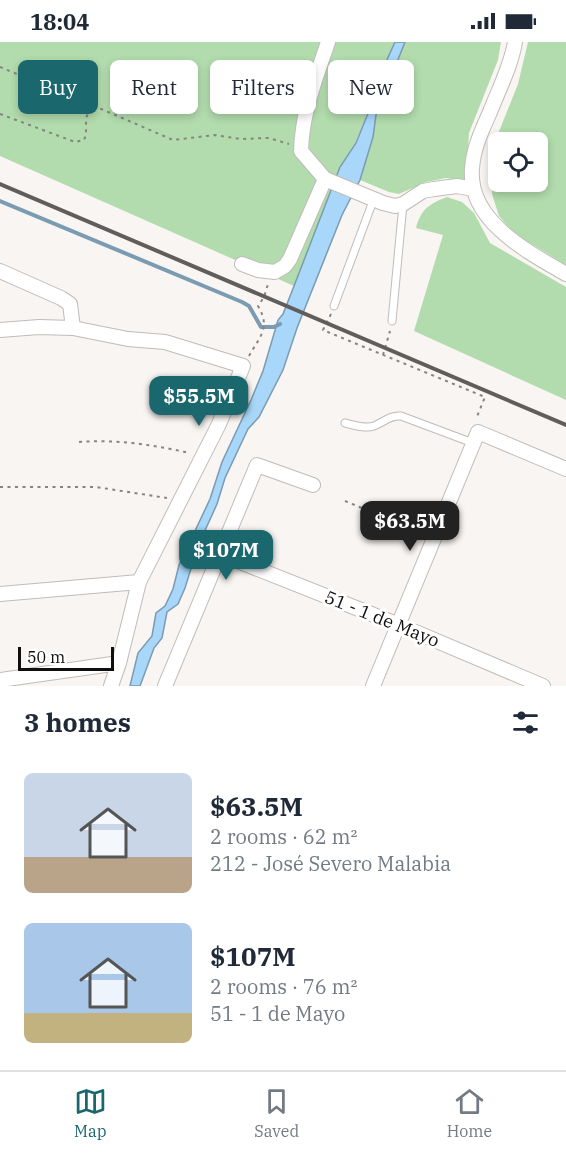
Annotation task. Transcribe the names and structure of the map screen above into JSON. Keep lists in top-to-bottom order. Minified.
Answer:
{"streets":{"street":["51 - 1 de Mayo"]},"scale_bar":"50 m","page":{"status":"18:04","chip":["Buy","Rent","Filters","New"],"price":["$55.5M","$63.5M","$107M"],"scale":"50 m","heading":"3 homes","list":[{"name":"$63.5M","note":"2 rooms · 62 m² · 212 - José Severo Malabia"},{"name":"$107M","note":"2 rooms · 76 m² · 51 - 1 de Mayo"}],"tabs":["Map","Saved","Home"]}}
